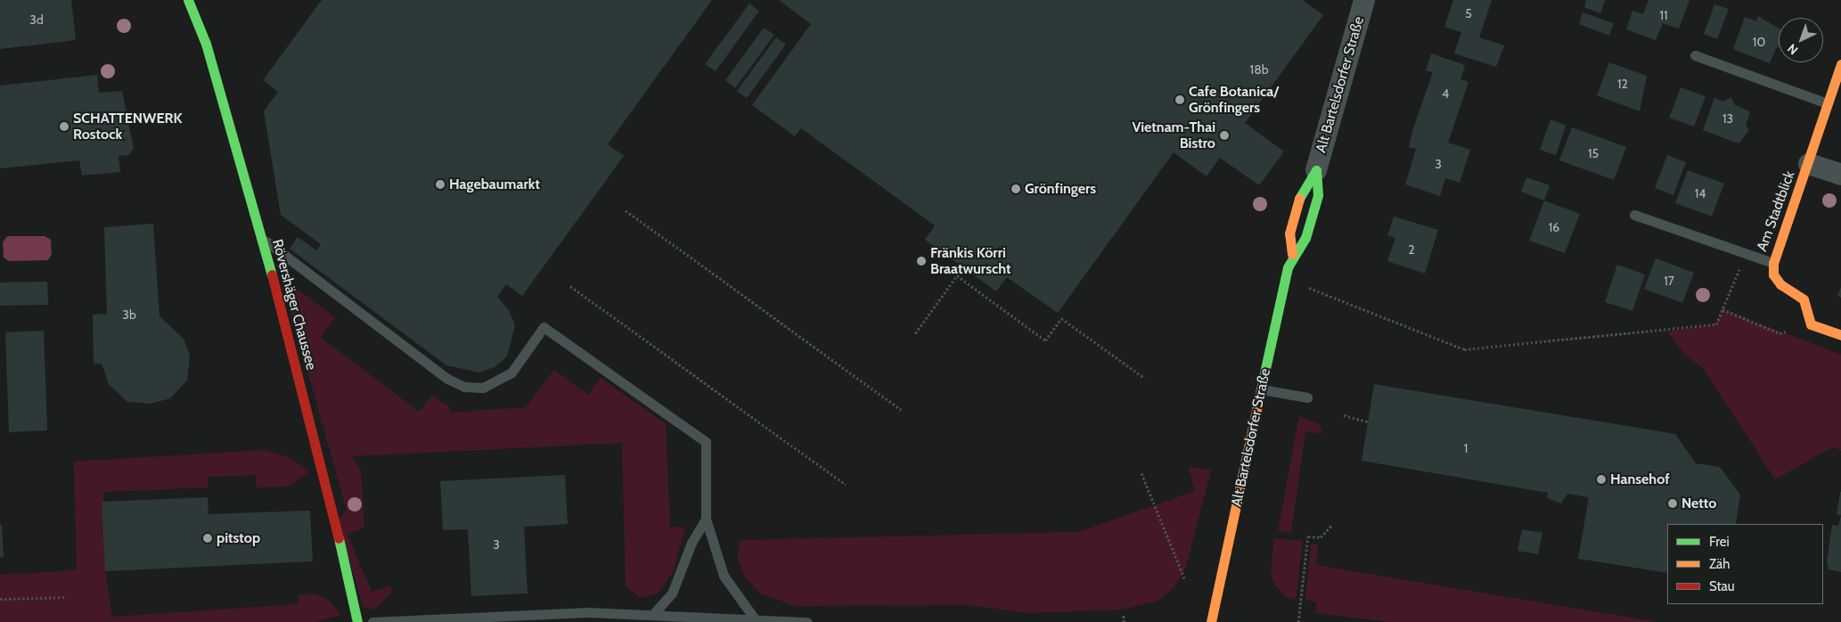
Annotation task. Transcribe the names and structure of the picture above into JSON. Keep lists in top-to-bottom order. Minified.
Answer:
{"streets":{"street":["Alt Bartelsdorfer Straße","Am Stadtblick","Rövershäger Chaussee"]},"places":["Cafe Botanica/ Grönfingers","SCHATTENWERK Rostock","Vietnam-Thai Bistro","Hagebaumarkt","Grönfingers","Fränkis Körri Braatwurscht","Hansehof","Netto","pitstop"],"house_numbers":["5","11","3d","10","18b","12","4","13","15","3","14","16","2","17","3b","1","3"],"legend":["Frei","Zäh","Stau"],"north":"bottom left"}
